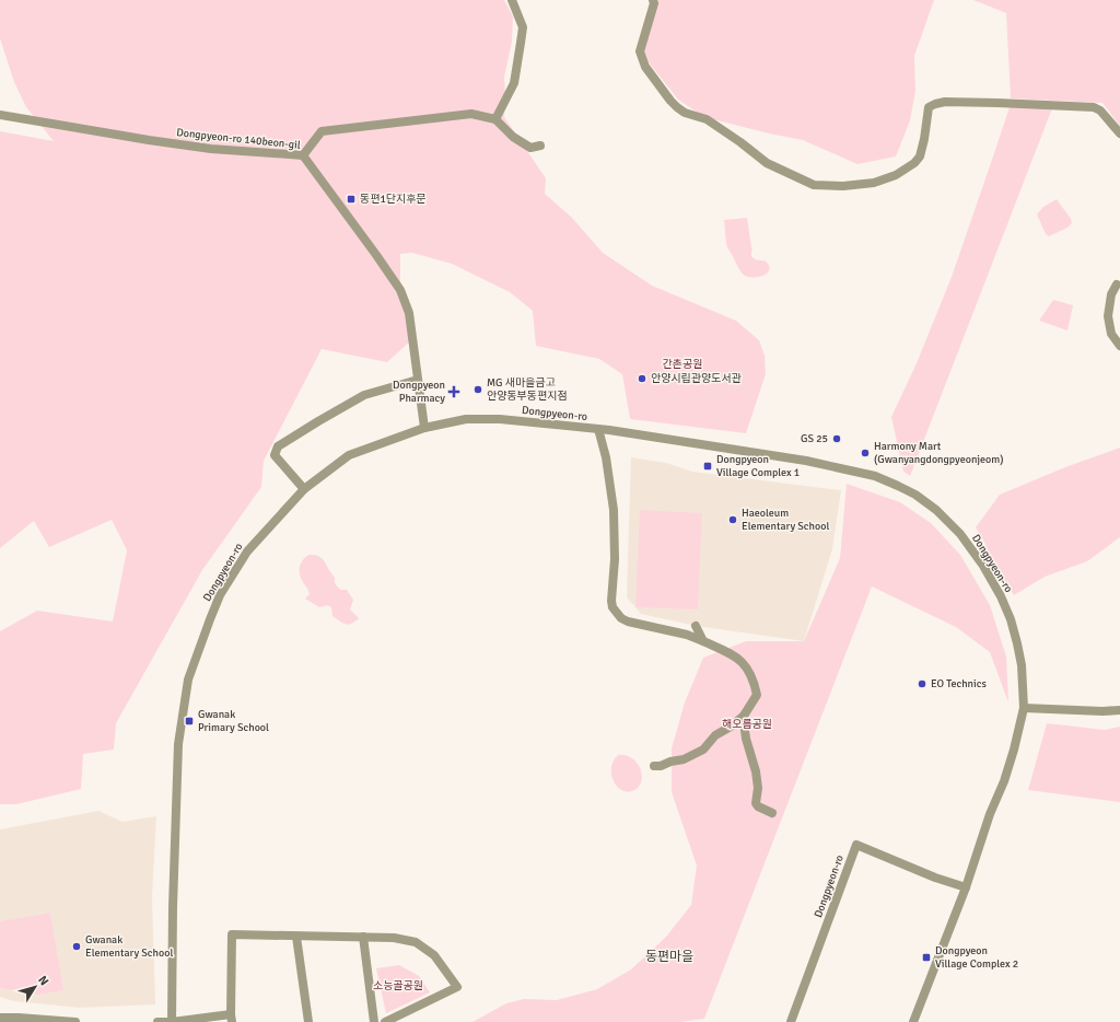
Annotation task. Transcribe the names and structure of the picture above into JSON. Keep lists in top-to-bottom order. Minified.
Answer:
{"streets":{"street":["Dongpyeon-ro 140beon-gil","Dongpyeon-ro"]},"crossings":[["Dongpyeon-ro 140beon-gil","Dongpyeon-ro"]],"districts":["동편마을"],"parks":["간촌공원","해오름공원","소능골공원"],"places":{"transit":["동편1단지후문","Dongpyeon Village Complex 1","Gwanak Primary School","Dongpyeon Village Complex 2"],"other":["안양시립관양도서관","MG 새마을금고 안양동부동편지점","GS 25","Harmony Mart (Gwanyangdongpyeonjeom)","Haeoleum Elementary School","EO Technics","Gwanak Elementary School"],"health":["Dongpyeon Pharmacy"]},"north":"top right"}
